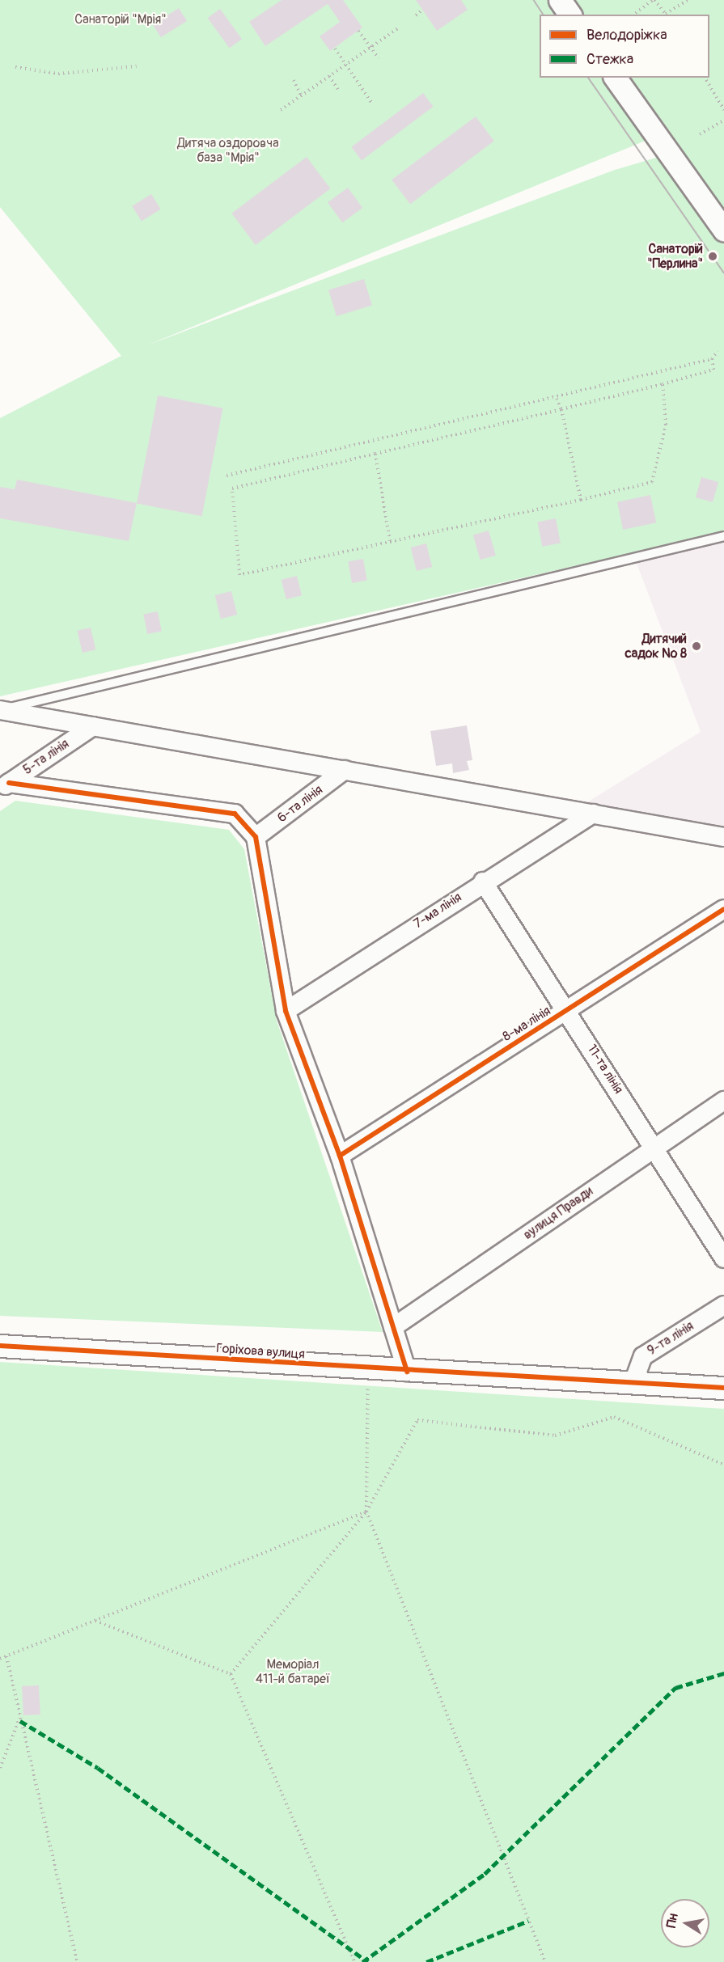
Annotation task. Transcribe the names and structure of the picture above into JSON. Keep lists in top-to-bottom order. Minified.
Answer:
{"streets":{"street":["5-та лінія","6-та лінія","7-ма лінія","8-ма лінія","11-та лінія","вулиця Правди","9-та лінія","Горіхова вулиця"]},"crossings":[["7-ма лінія","11-та лінія"],["8-ма лінія","11-та лінія"],["11-та лінія","вулиця Правди"],["9-та лінія","Горіхова вулиця"]],"parks":["Санаторій \"Мрія\"","Дитяча оздоровча база \"Мрія\"","Меморіал 411-й батареї"],"places":["Санаторій \"Перлина\"","Дитячий садок № 8"],"legend":["Велодоріжка","Стежка"],"north":"left"}
